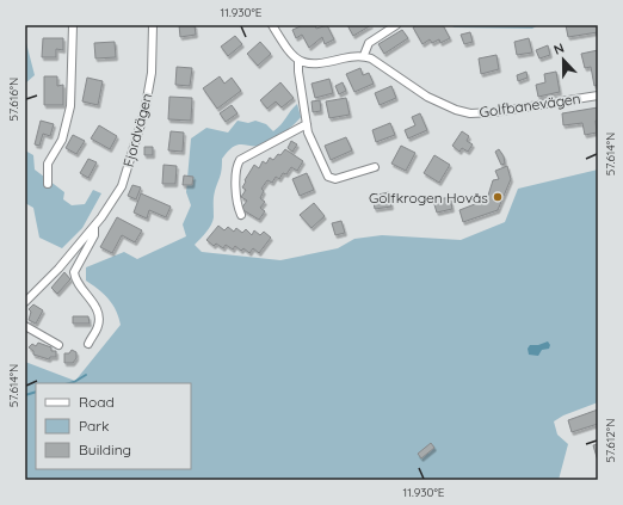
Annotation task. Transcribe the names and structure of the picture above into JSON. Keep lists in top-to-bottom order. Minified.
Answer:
{"streets":{"street":["Golfbanevägen","Fjordvägen"]},"places":["Golfkrogen Hovås"],"legend":["Road","Park","Building"],"north":"top","coordinates":["11.930°E","57.616°N","57.614°N","57.612°N"]}
